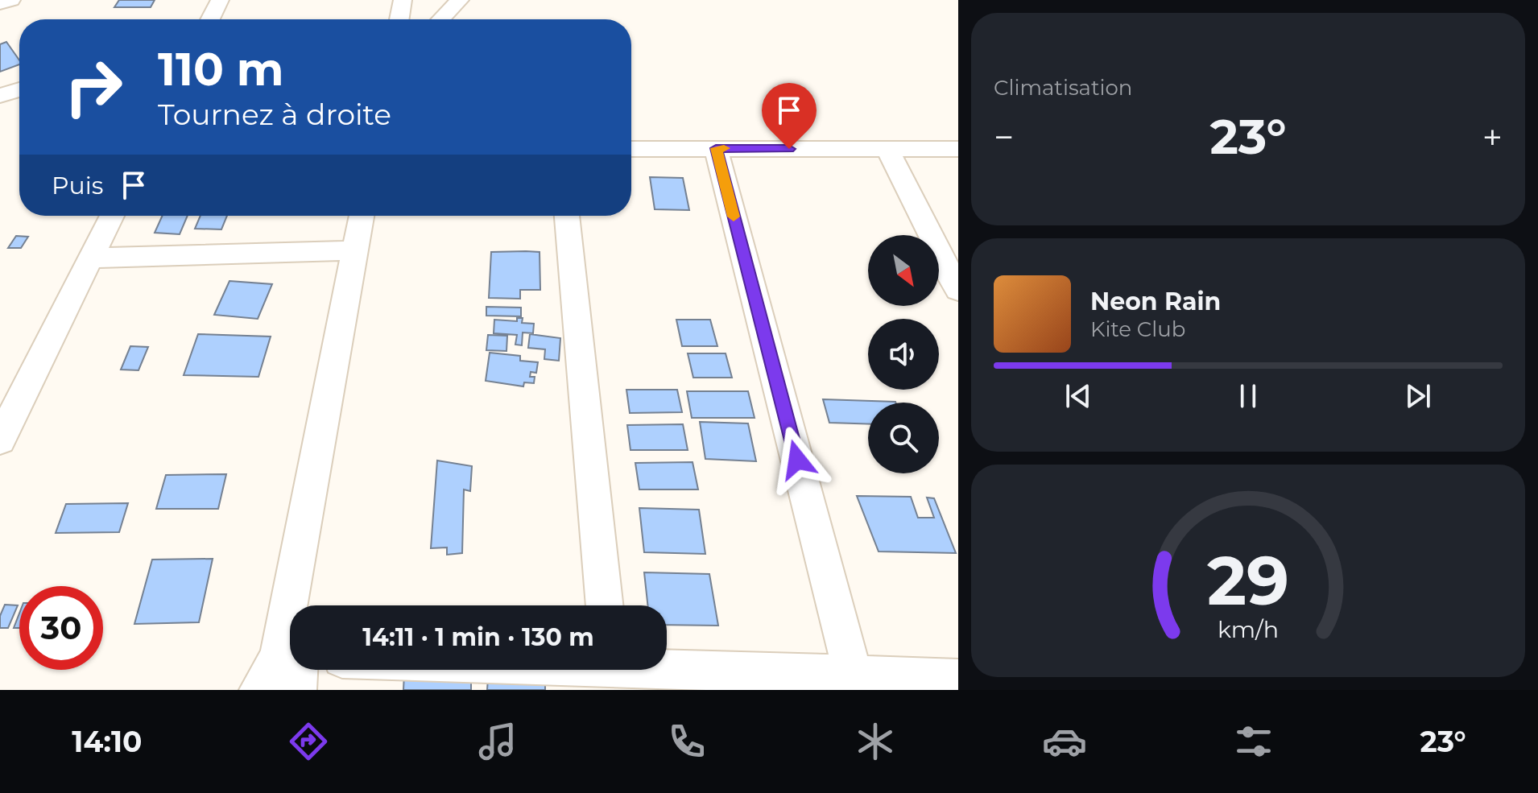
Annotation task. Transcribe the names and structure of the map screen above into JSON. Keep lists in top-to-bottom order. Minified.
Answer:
{"north":"bottom right","page":{"tile":"Climatisation","turn":["110 m","Tournez à droite"],"heat":["−","23°","+"],"then":"Puis","song":["Neon Rain","Kite Club"],"limit":"30","trip":"14:11 · 1 min · 130 m","tabs":["14:10","23°"],"gauge":["29","km/h"]}}
